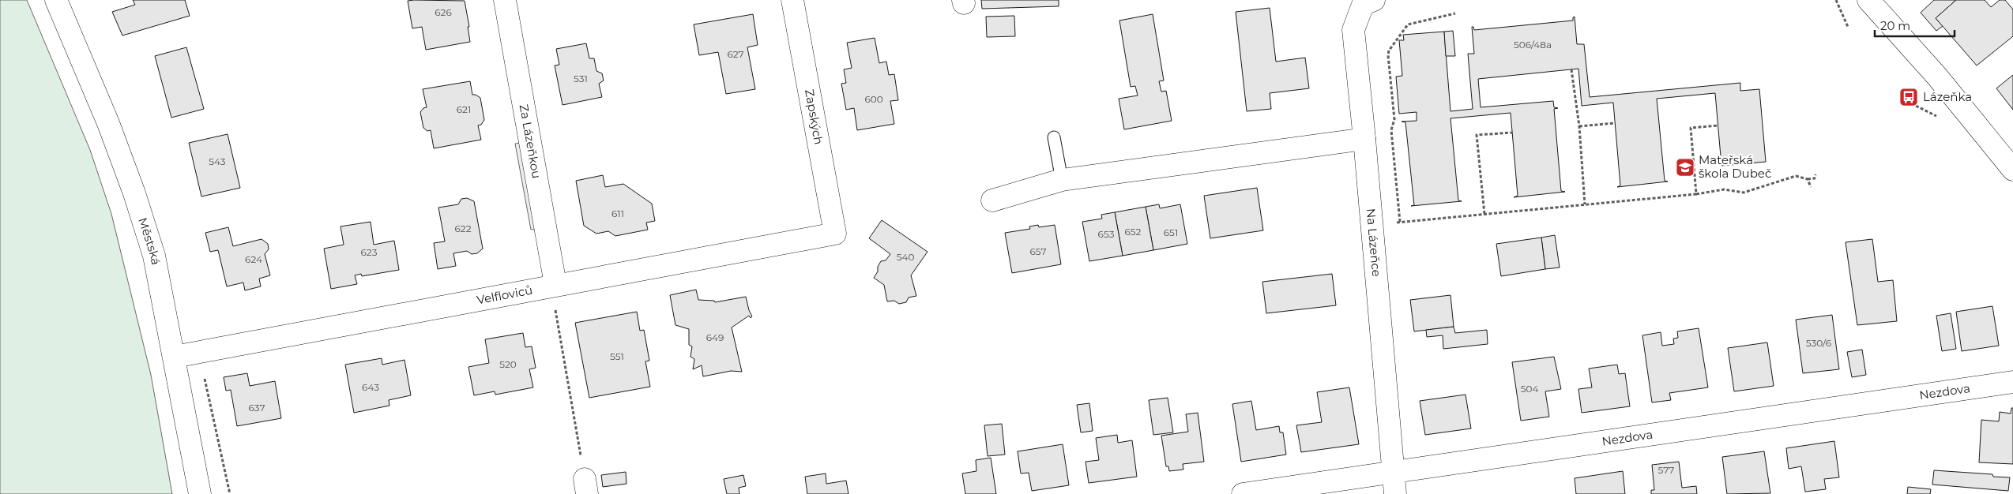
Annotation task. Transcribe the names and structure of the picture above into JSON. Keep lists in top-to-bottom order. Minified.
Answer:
{"streets":{"street":["Zapských","Za Lázeňkou","Městská","Na Lázeňce","Velfloviců","Nezdova"]},"crossings":[["Zapských","Velfloviců"],["Za Lázeňkou","Velfloviců"],["Městská","Velfloviců"],["Na Lázeňce","Nezdova"]],"places":{"bus stop":["Lázeňka"],"school or university":["Mateřská škola Dubeč"]},"house_numbers":["626","506/48a","627","531","600","621","543","611","622","652","651","653","657","623","540","624","649","530/6","551","520","643","504","637","577"],"scale_bar":"20 m"}
